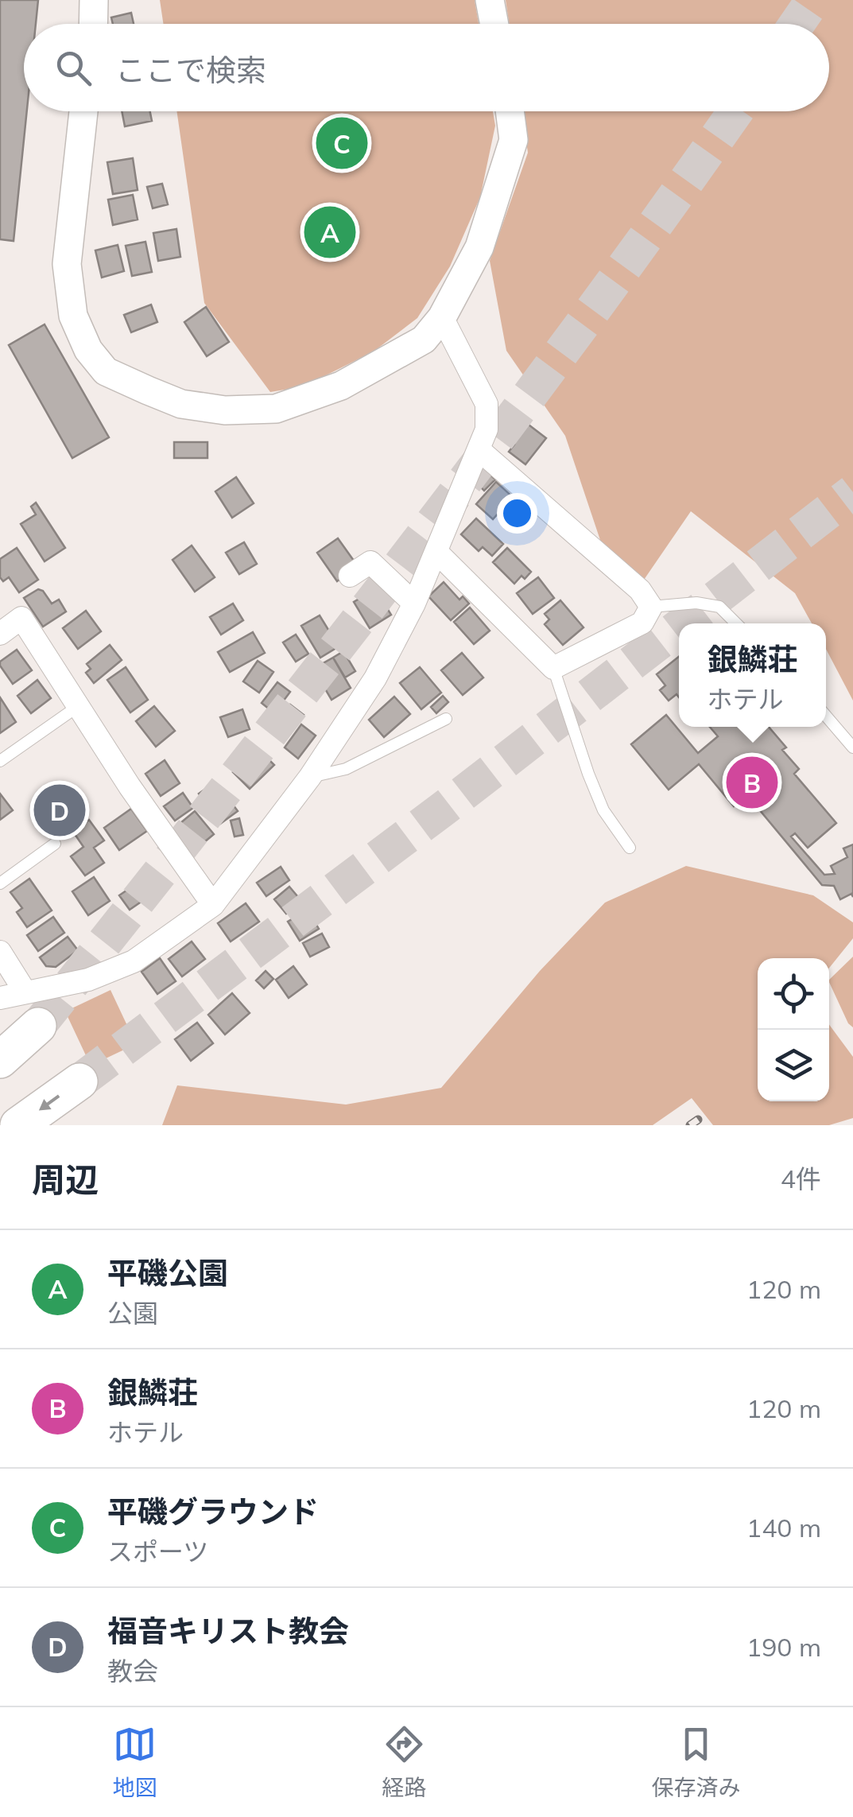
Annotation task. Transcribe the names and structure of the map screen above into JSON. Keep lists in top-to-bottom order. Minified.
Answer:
{"page":{"search":"ここで検索","pins":["C","A","B","D"],"popup":["銀鱗荘","ホテル"],"heading":["周辺","4件"],"list":[{"mark":"A","name":"平磯公園","note":"公園","value":"120 m"},{"mark":"B","name":"銀鱗荘","note":"ホテル","value":"120 m"},{"mark":"C","name":"平磯グラウンド","note":"スポーツ","value":"140 m"},{"mark":"D","name":"福音キリスト教会","note":"教会","value":"190 m"}],"nav":["地図","経路","保存済み"]}}
